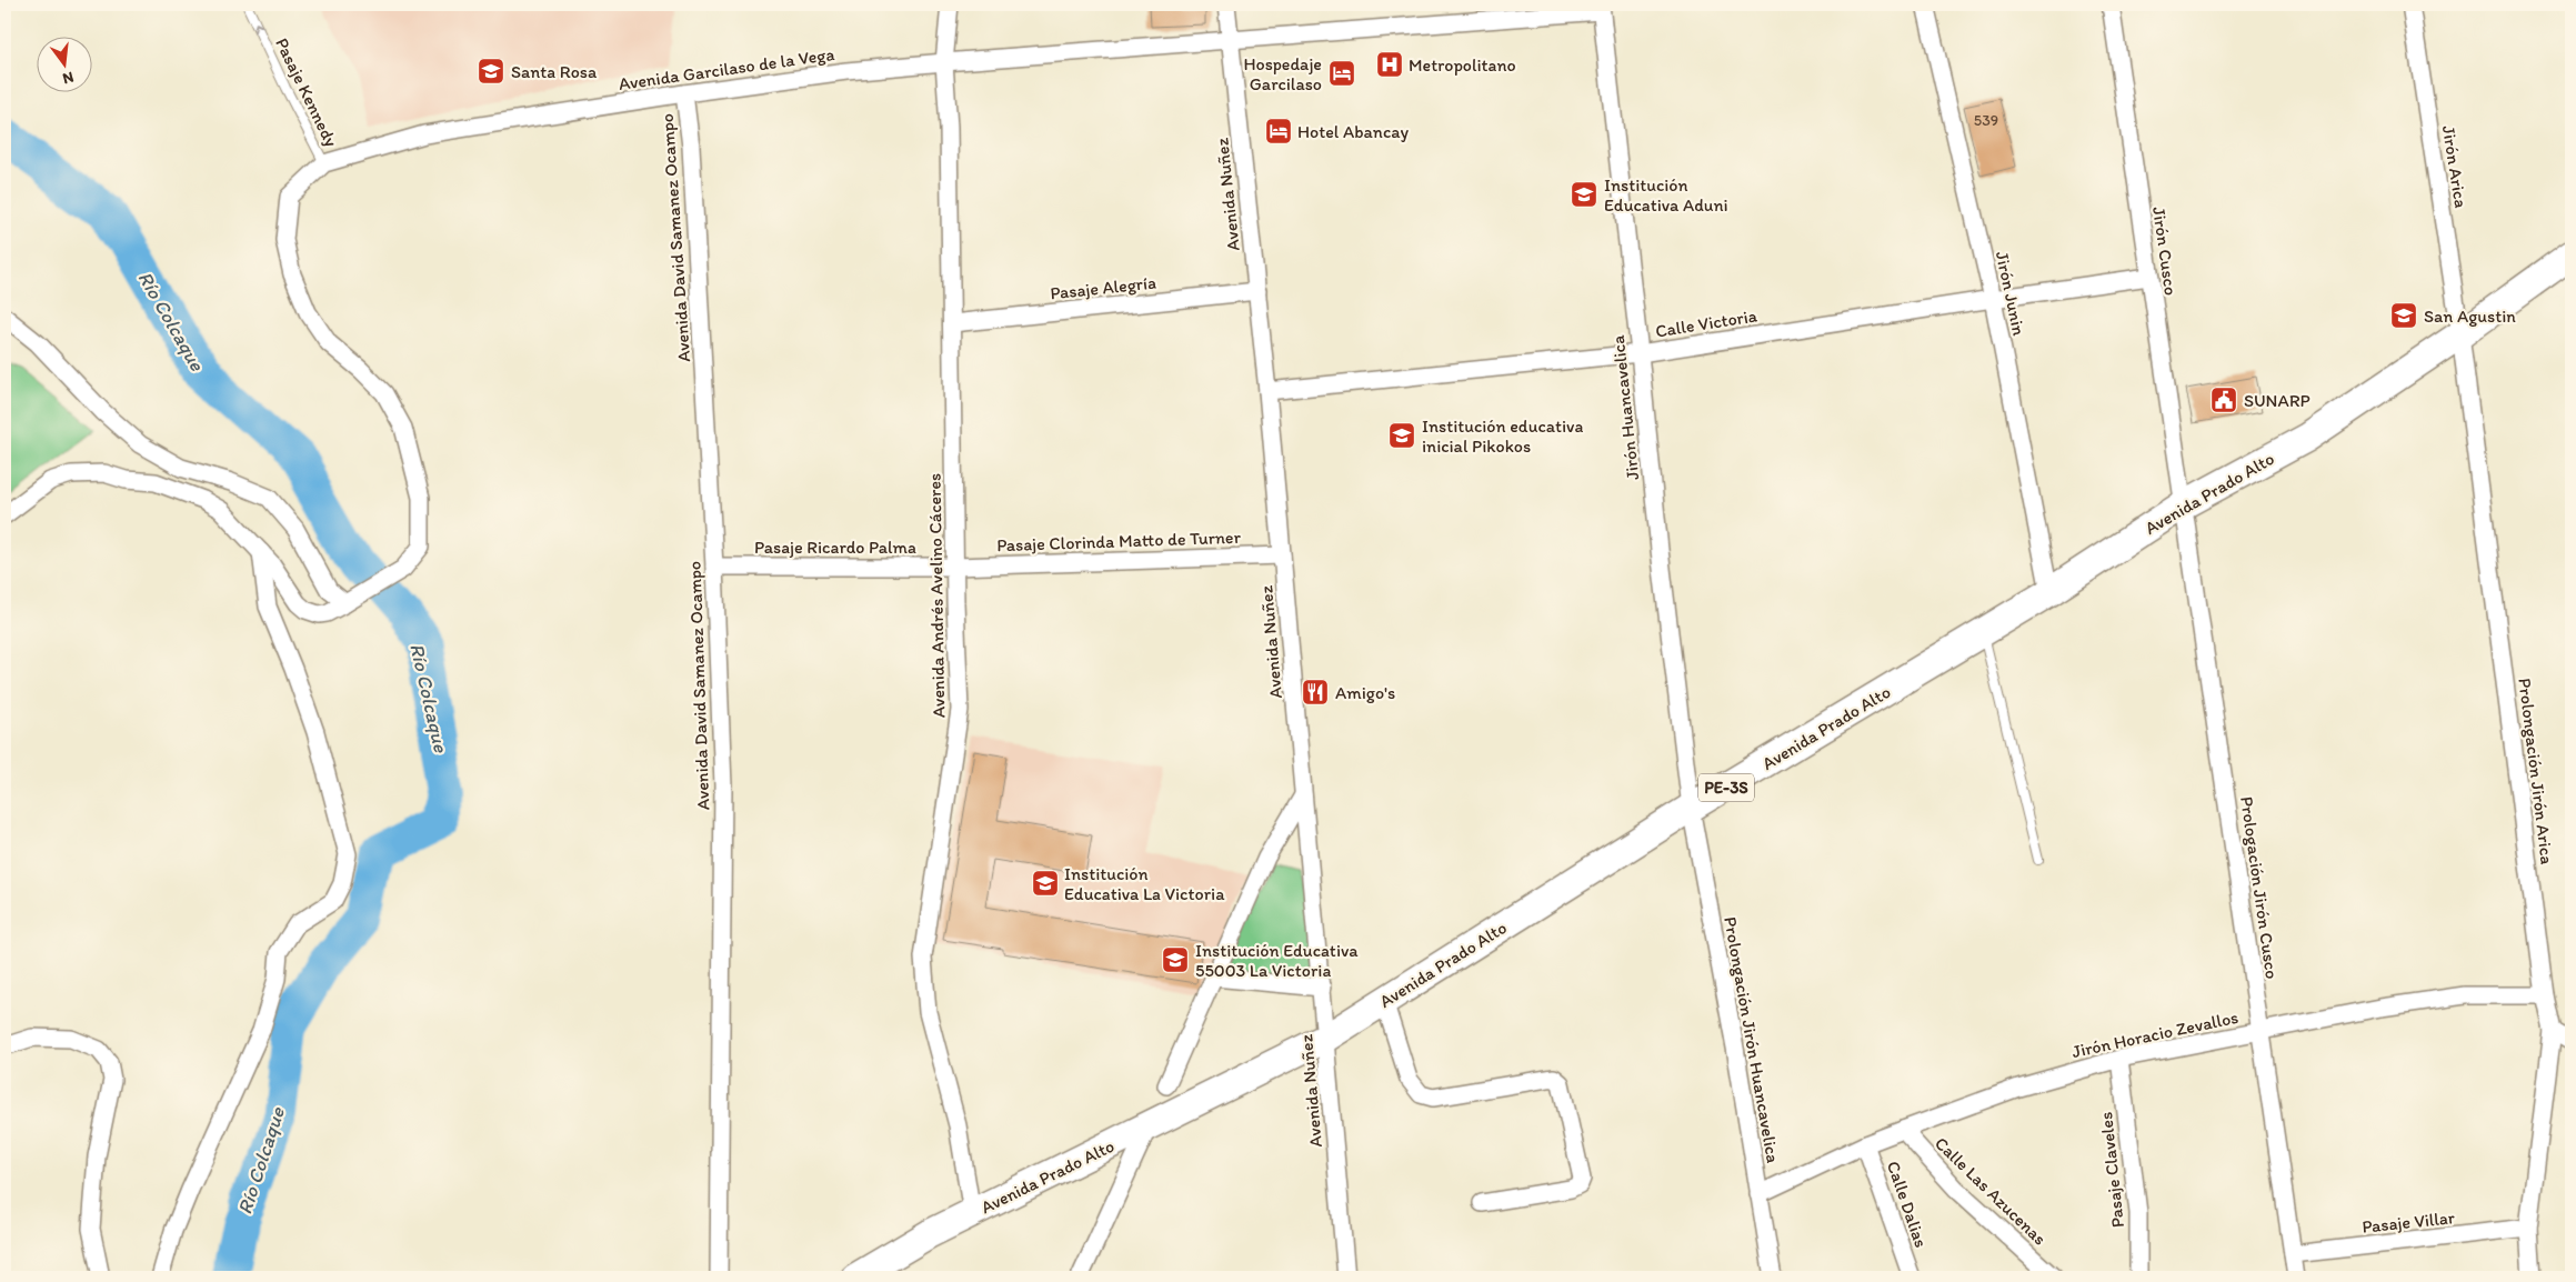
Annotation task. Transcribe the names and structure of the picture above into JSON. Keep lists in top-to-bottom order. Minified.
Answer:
{"streets":{"highway":["Avenida Prado Alto","PE-3S"],"street":["Avenida Garcilaso de la Vega","Jirón Arica","Avenida Nuñez","Avenida David Samanez Ocampo","Jirón Cusco","Pasaje Alegría","Jirón Junin","Calle Victoria","Jirón Huancavelica","Pasaje Clorinda Matto de Turner","Pasaje Ricardo Palma","Avenida Andrés Avelino Cáceres","Prolongación Jirón Arica","Prologación Jirón Cusco","Jirón Horacio Zevallos","Prolongación Jirón Huancavelica","Pasaje Claveles","Calle Las Azucenas","Calle Dalias","Pasaje Villar"],"lane":["Pasaje Kennedy"]},"crossings":[["Avenida Garcilaso de la Vega","Pasaje Kennedy"],["Avenida Garcilaso de la Vega","Avenida Nuñez"],["Avenida Garcilaso de la Vega","Avenida David Samanez Ocampo"],["Avenida Garcilaso de la Vega","Jirón Huancavelica"],["Avenida Garcilaso de la Vega","Avenida Andrés Avelino Cáceres"],["Jirón Arica","Avenida Prado Alto"],["Jirón Arica","Prolongación Jirón Arica"],["Avenida Nuñez","Pasaje Alegría"],["Avenida Nuñez","Calle Victoria"],["Avenida Nuñez","Avenida Prado Alto"],["Avenida Nuñez","Pasaje Clorinda Matto de Turner"],["Avenida David Samanez Ocampo","Pasaje Ricardo Palma"],["Jirón Cusco","Calle Victoria"],["Jirón Cusco","Avenida Prado Alto"],["Jirón Cusco","Prologación Jirón Cusco"],["Pasaje Alegría","Avenida Andrés Avelino Cáceres"],["Jirón Junin","Calle Victoria"],["Jirón Junin","Avenida Prado Alto"],["Calle Victoria","Jirón Huancavelica"],["Jirón Huancavelica","Avenida Prado Alto"],["Jirón Huancavelica","Prolongación Jirón Huancavelica"],["Avenida Prado Alto","Avenida Andrés Avelino Cáceres"],["Avenida Prado Alto","Prolongación Jirón Arica"],["Avenida Prado Alto","Prologación Jirón Cusco"],["Avenida Prado Alto","Prolongación Jirón Huancavelica"],["Pasaje Clorinda Matto de Turner","Pasaje Ricardo Palma"],["Pasaje Clorinda Matto de Turner","Avenida Andrés Avelino Cáceres"],["Pasaje Ricardo Palma","Avenida Andrés Avelino Cáceres"],["Prolongación Jirón Arica","Jirón Horacio Zevallos"],["Prolongación Jirón Arica","Pasaje Villar"],["Prologación Jirón Cusco","Jirón Horacio Zevallos"],["Prologación Jirón Cusco","Pasaje Villar"],["Jirón Horacio Zevallos","Prolongación Jirón Huancavelica"],["Jirón Horacio Zevallos","Pasaje Claveles"],["Jirón Horacio Zevallos","Calle Las Azucenas"],["Jirón Horacio Zevallos","Calle Dalias"]],"one_way":["Pasaje Kennedy"],"water":["Río Colcaque"],"places":{"hospital":["Metropolitano"],"school or university":["Santa Rosa","Institución Educativa Aduni","San Agustin","Institución educativa inicial Pikokos","Institución Educativa La Victoria","Institución Educativa 55003 La Victoria"],"hotel":["Hospedaje Garcilaso","Hotel Abancay"],"public building":["SUNARP"],"restaurant":["Amigo's"]},"house_numbers":["539"],"north":"bottom"}
